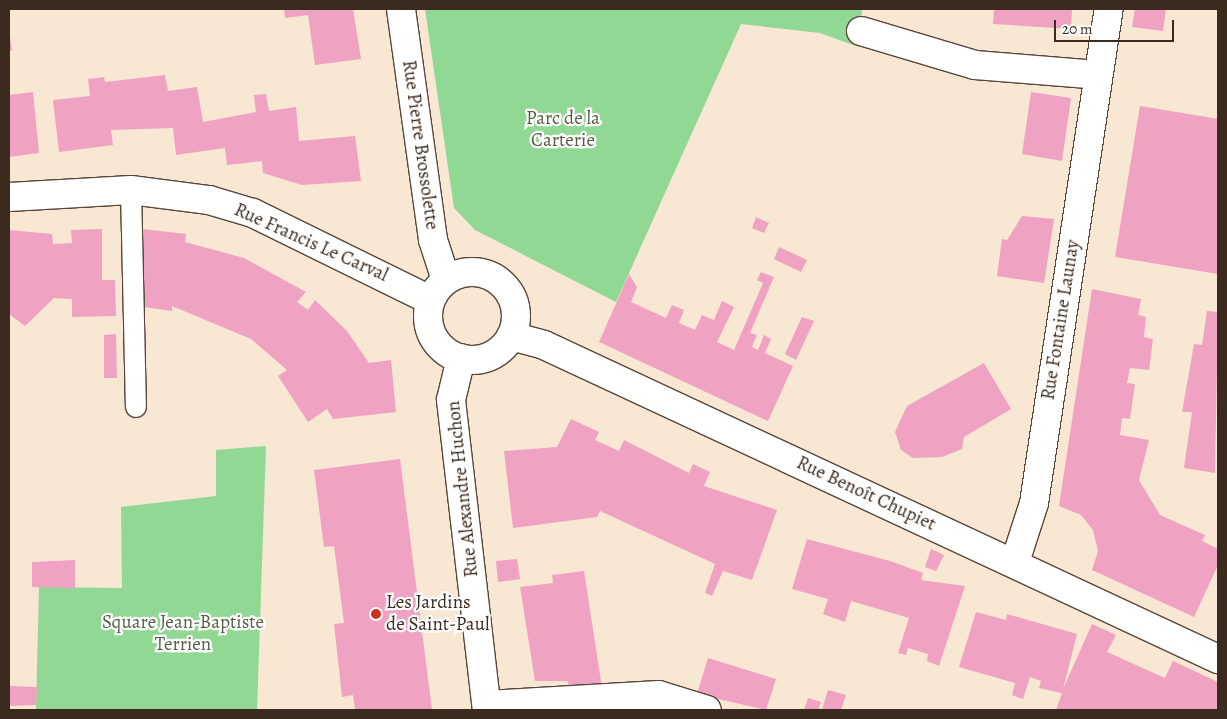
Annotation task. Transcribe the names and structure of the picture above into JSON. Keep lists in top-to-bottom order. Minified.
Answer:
{"streets":{"street":["Rue Pierre Brossolette","Rue Francis Le Carval","Rue Fontaine Launay","Rue Alexandre Huchon","Rue Benoît Chupiet"]},"crossings":[["Rue Pierre Brossolette","Rue Francis Le Carval"],["Rue Pierre Brossolette","Rue Alexandre Huchon"],["Rue Pierre Brossolette","Rue Benoît Chupiet"],["Rue Francis Le Carval","Rue Alexandre Huchon"],["Rue Francis Le Carval","Rue Benoît Chupiet"],["Rue Fontaine Launay","Rue Benoît Chupiet"],["Rue Alexandre Huchon","Rue Benoît Chupiet"]],"parks":["Parc de la Carterie","Square Jean-Baptiste Terrien"],"places":["Les Jardins de Saint-Paul"],"scale_bar":"20 m"}
